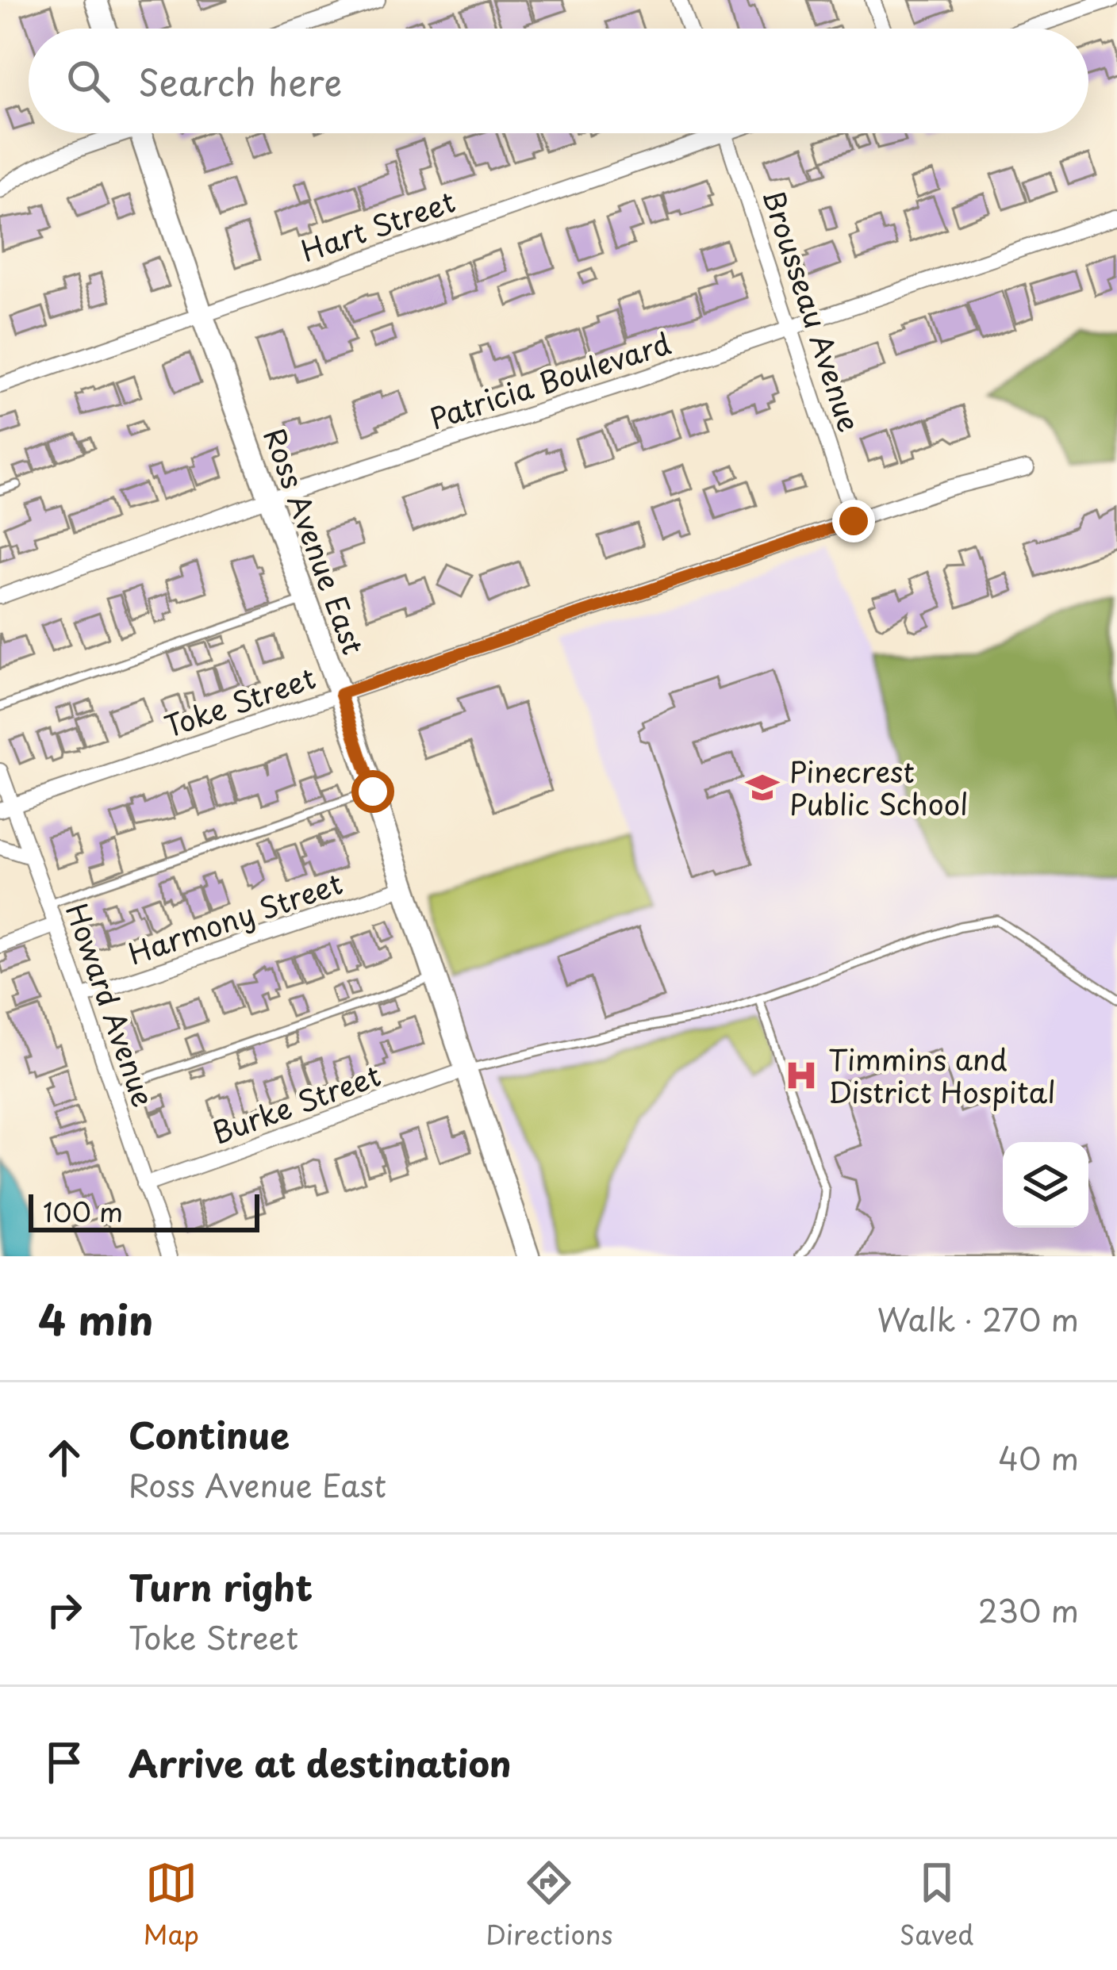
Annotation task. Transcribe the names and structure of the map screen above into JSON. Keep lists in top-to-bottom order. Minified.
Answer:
{"streets":{"main road":["Ross Avenue East"],"street":["Hart Street","Brousseau Avenue","Patricia Boulevard","Toke Street","Harmony Street","Howard Avenue","Burke Street"]},"crossings":[["Hart Street","Brousseau Avenue"],["Hart Street","Ross Avenue East"],["Brousseau Avenue","Patricia Boulevard"],["Brousseau Avenue","Toke Street"],["Patricia Boulevard","Ross Avenue East"],["Ross Avenue East","Toke Street"],["Ross Avenue East","Harmony Street"],["Ross Avenue East","Burke Street"],["Toke Street","Howard Avenue"],["Harmony Street","Howard Avenue"],["Howard Avenue","Burke Street"]],"places":{"school or university":["Pinecrest Public School"],"hospital":["Timmins and District Hospital"]},"scale_bar":"100 m","page":{"search":"Search here","scale":"100 m","heading":["4 min","Walk · 270 m"],"list":[["Continue","Ross Avenue East","40 m"],["Turn right","Toke Street","230 m"],"Arrive at destination"],"nav":["Map","Directions","Saved"]}}
